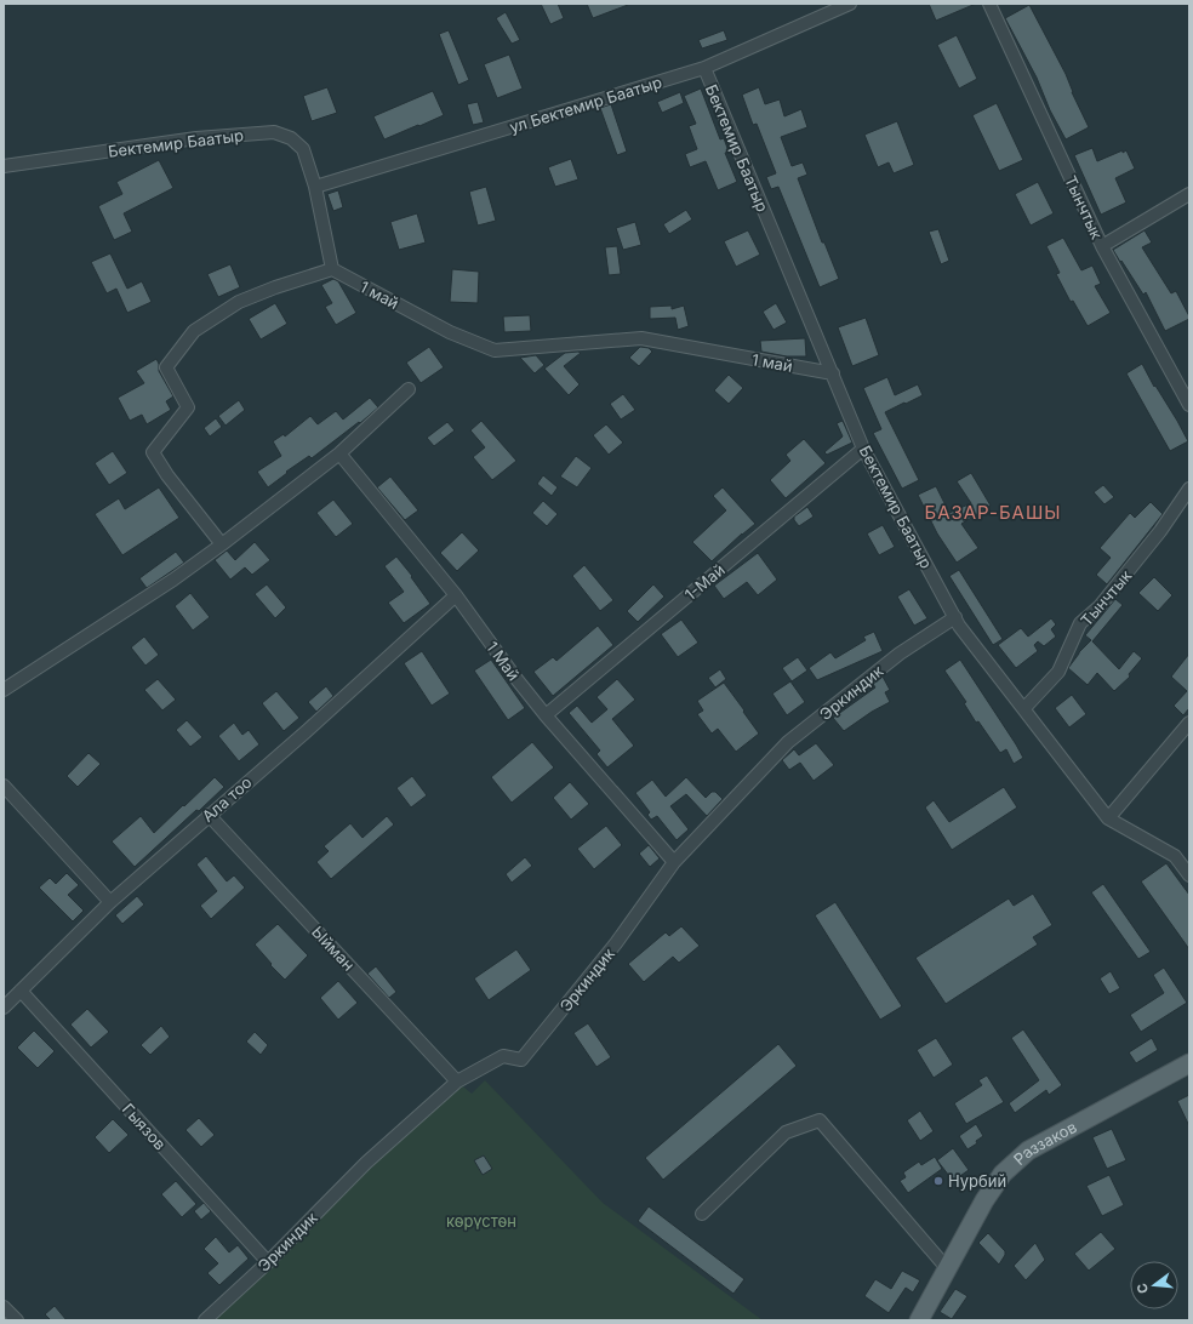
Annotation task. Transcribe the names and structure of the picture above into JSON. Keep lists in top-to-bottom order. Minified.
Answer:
{"streets":{"main road":["Раззаков"],"street":["ул Бектемир Баатыр","Бектемир Баатыр","Тынчтык","1 май","1-Май","1 Май","Эркиндик","Ала тоо","Ыйман","Гыязов"]},"crossings":[["ул Бектемир Баатыр","Бектемир Баатыр"],["Бектемир Баатыр","Тынчтык"],["Бектемир Баатыр","1 май"],["Бектемир Баатыр","1-Май"],["Бектемир Баатыр","Эркиндик"],["1-Май","1 Май"],["1 Май","Эркиндик"],["1 Май","Ала тоо"],["Эркиндик","Ыйман"],["Эркиндик","Гыязов"],["Ала тоо","Ыйман"],["Ала тоо","Гыязов"]],"districts":["БАЗАР-БАШЫ"],"parks":["көрүстөн"],"places":["Нурбий"],"north":"left"}
